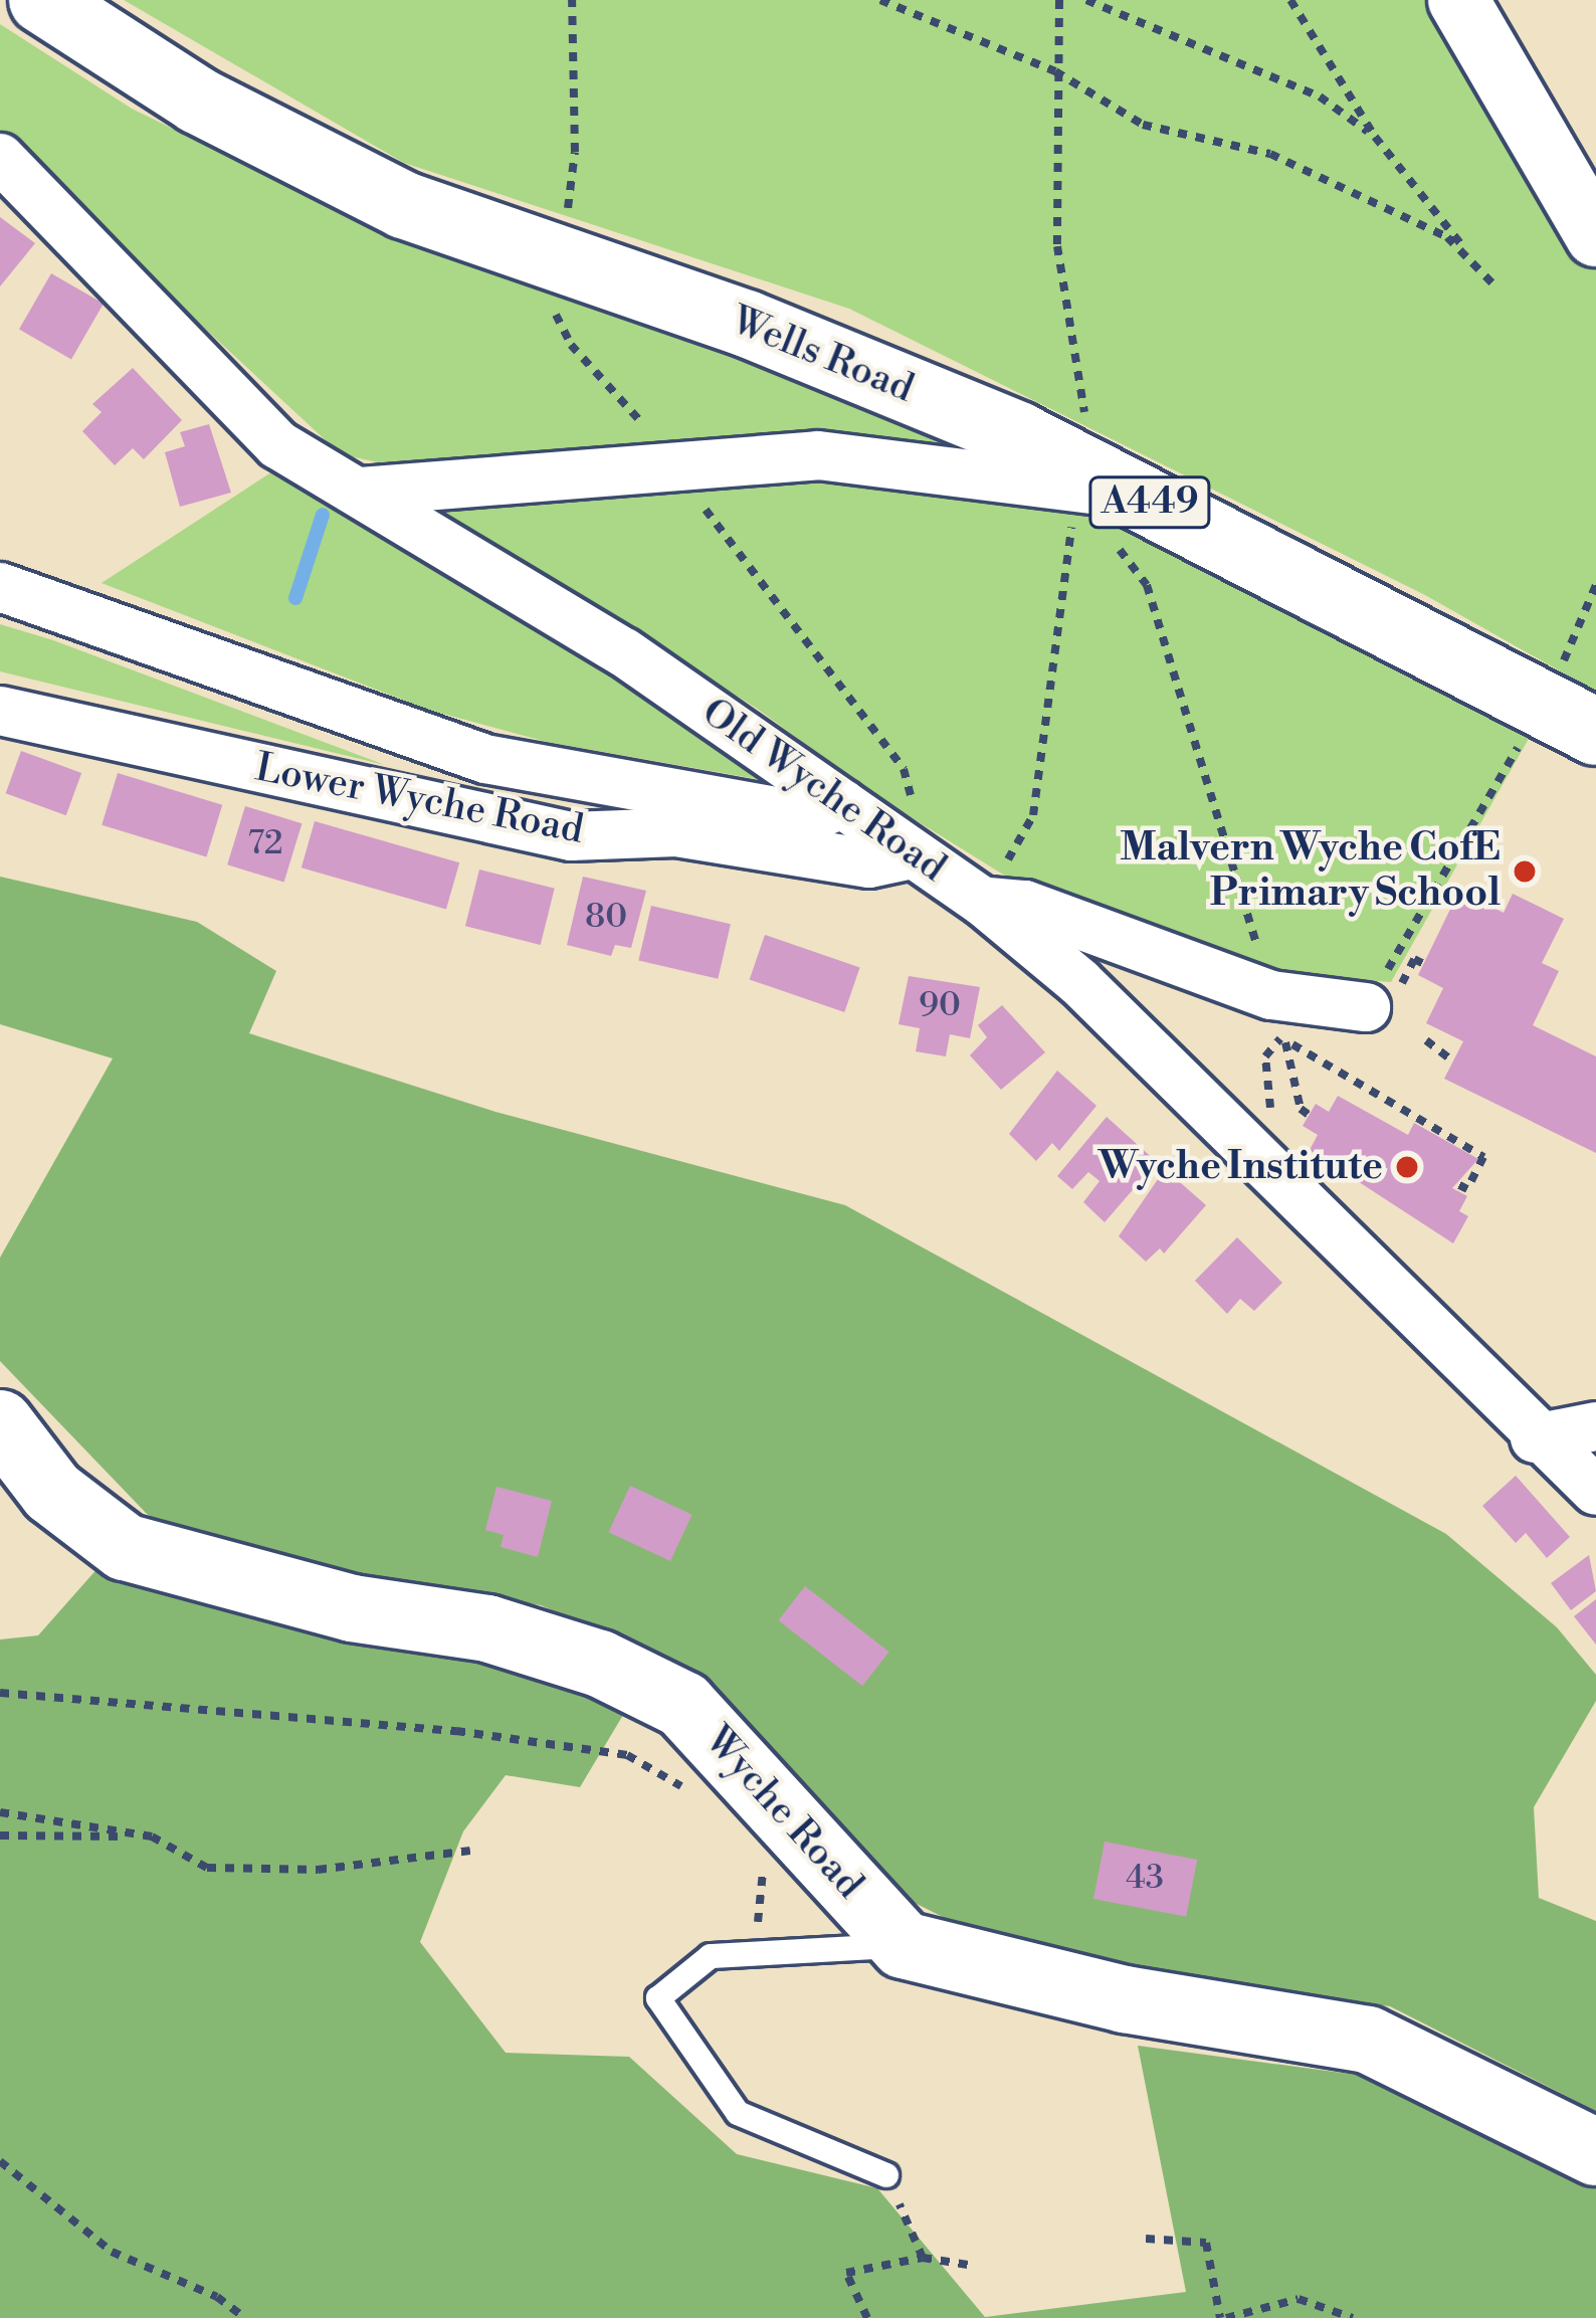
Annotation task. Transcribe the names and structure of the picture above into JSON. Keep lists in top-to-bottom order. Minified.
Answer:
{"streets":{"main road":["Wells Road","A449","Wyche Road"],"street":["Old Wyche Road","Lower Wyche Road"]},"crossings":[["Old Wyche Road","Lower Wyche Road"]],"places":["Malvern Wyche CofE Primary School","Wyche Institute"],"house_numbers":["72","80","90","43"]}
